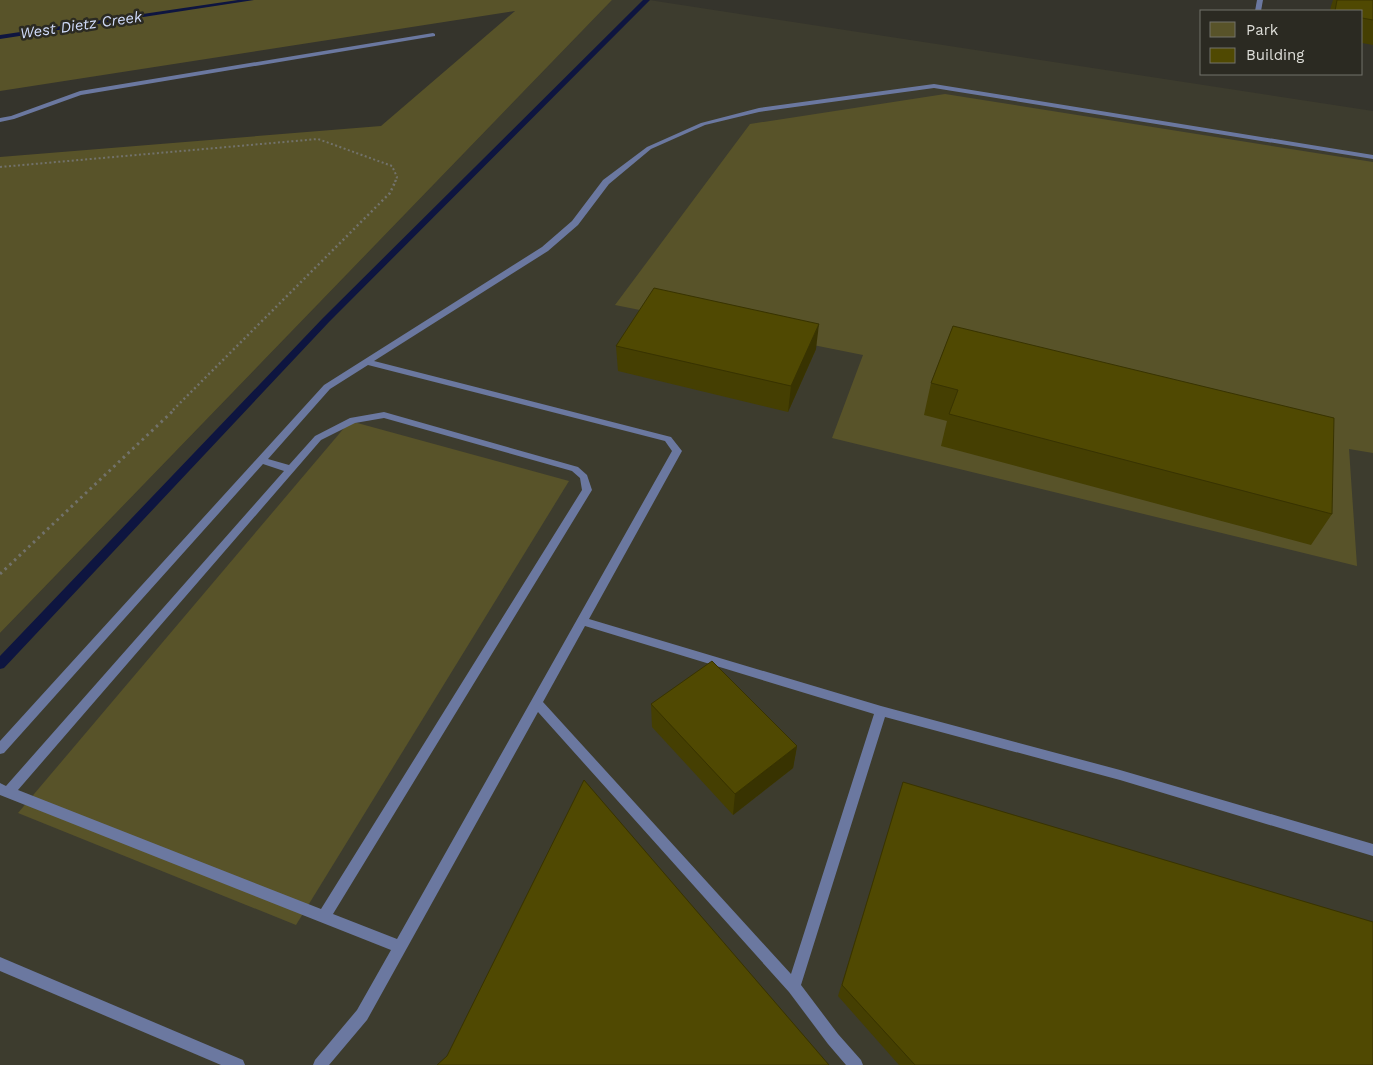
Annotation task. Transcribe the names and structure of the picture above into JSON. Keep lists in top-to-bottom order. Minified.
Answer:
{"water":["West Dietz Creek"],"legend":["Park","Building"]}
